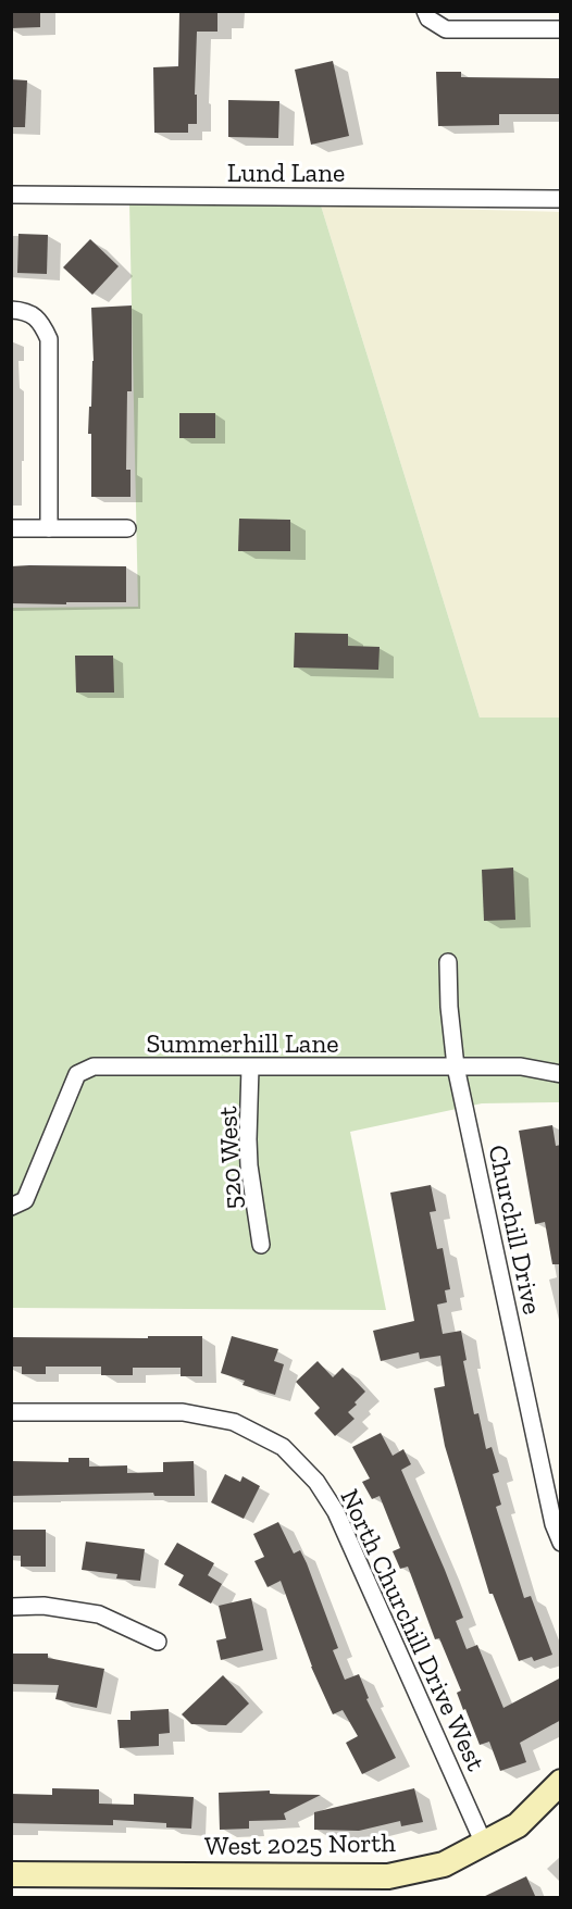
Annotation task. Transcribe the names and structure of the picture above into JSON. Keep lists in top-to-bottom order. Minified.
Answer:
{"streets":{"street":["Lund Lane","Summerhill Lane","520 West","Churchill Drive","North Churchill Drive West","West 2025 North"]},"crossings":[["Summerhill Lane","520 West"],["Summerhill Lane","Churchill Drive"],["North Churchill Drive West","West 2025 North"]]}
